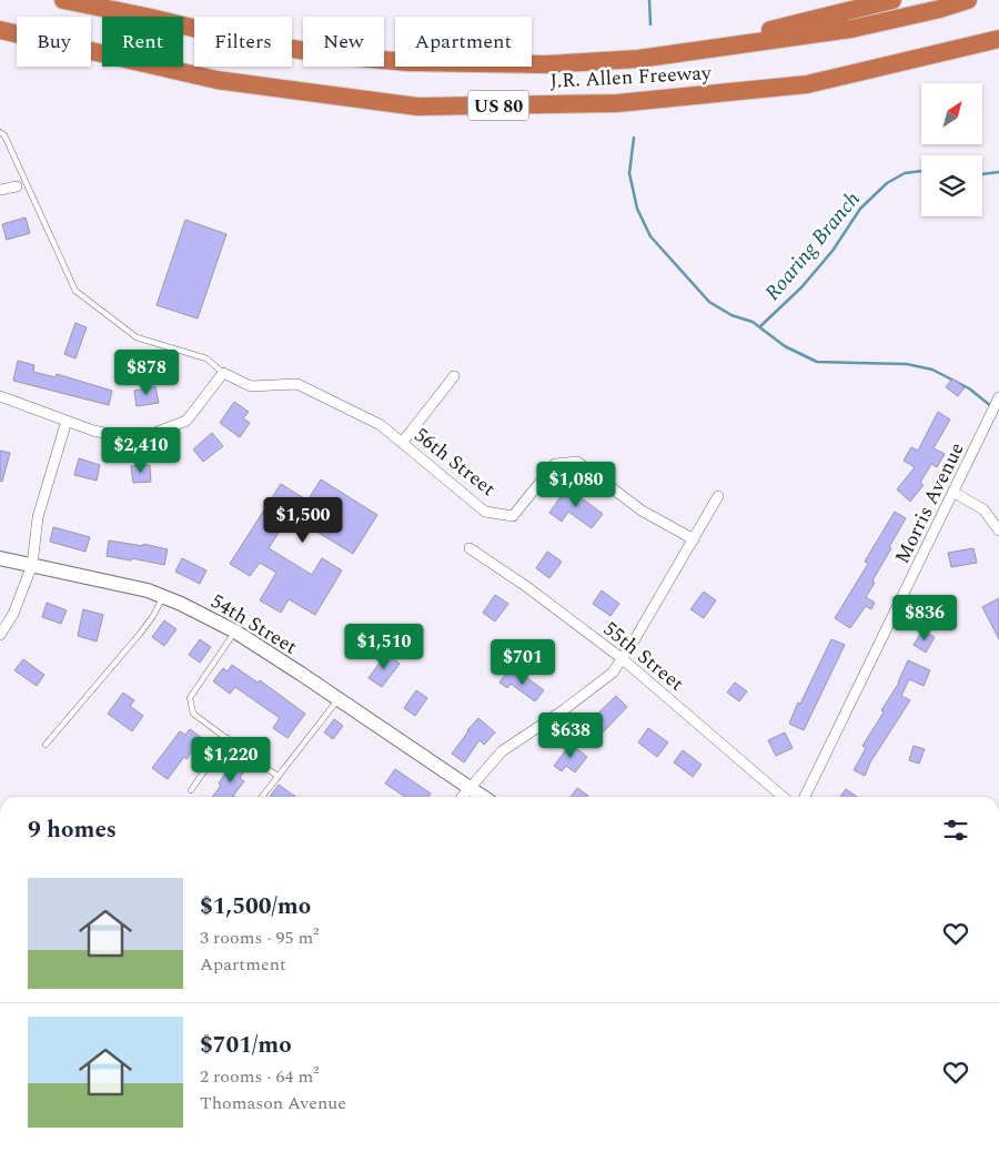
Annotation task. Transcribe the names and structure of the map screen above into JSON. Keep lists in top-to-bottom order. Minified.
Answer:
{"streets":{"highway":["J.R. Allen Freeway","US 80"],"main road":["54th Street"],"street":["56th Street","Morris Avenue","55th Street"]},"water":["Roaring Branch"],"north":"top right","page":{"chip":["Buy","Rent","Filters","New","Apartment"],"price":["$878","$2,410","$1,080","$1,500","$836","$1,510","$701","$638","$1,220"],"heading":"9 homes","list":[{"name":"$1,500/mo","note":"3 rooms · 95 m² · Apartment"},{"name":"$701/mo","note":"2 rooms · 64 m² · Thomason Avenue"}]}}
